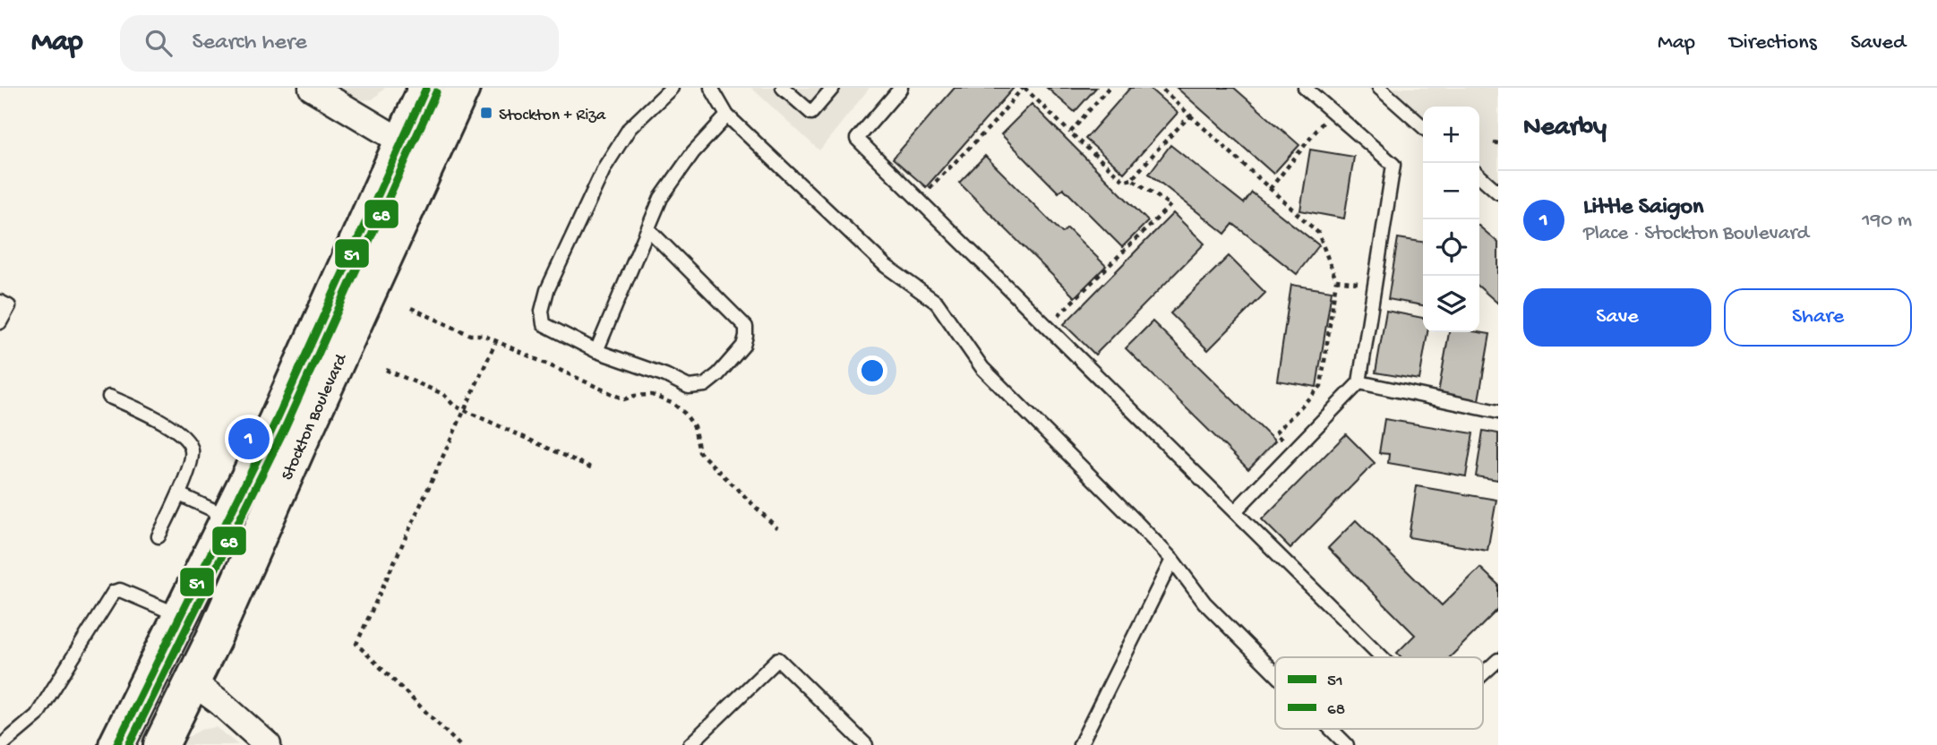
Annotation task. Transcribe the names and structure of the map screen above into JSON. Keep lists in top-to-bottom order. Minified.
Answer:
{"streets":{"main road":["Stockton Boulevard"]},"places":{"transit":["Stockton + Riza"]},"lines":["transit line 51","transit line 68"],"legend":["51","68"],"page":{"header":"Map","search":"Search here","nav":["Map","Directions","Saved"],"heading":"Nearby","map_buttons":["+","−"],"list":[{"mark":"1","name":"Little Saigon","note":"Place · Stockton Boulevard","value":"190 m"}],"buttons":["Save","Share"],"pins":"1"}}
